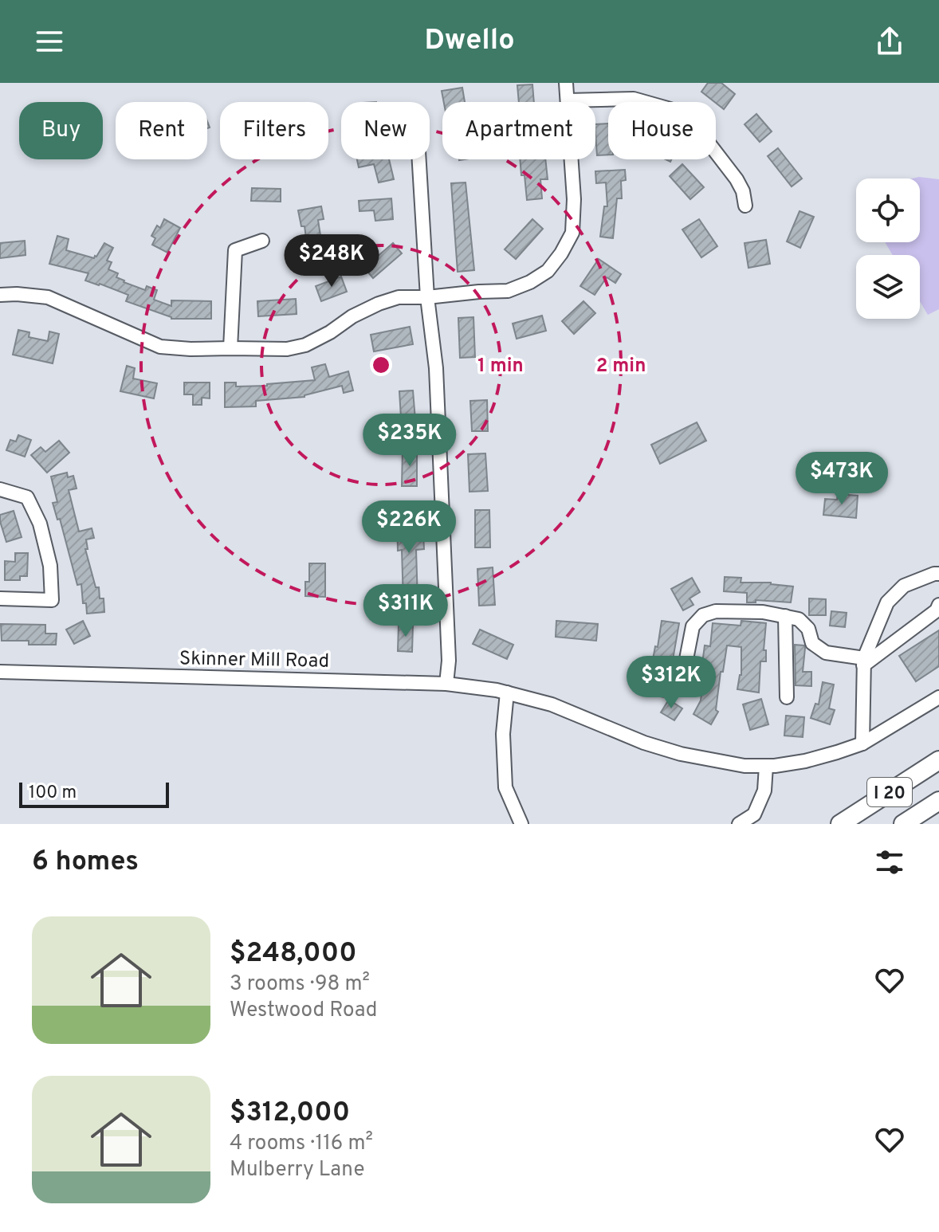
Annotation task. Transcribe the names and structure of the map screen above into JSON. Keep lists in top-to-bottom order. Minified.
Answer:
{"streets":{"highway":["I 20"],"street":["Skinner Mill Road"]},"scale_bar":"100 m","page":{"header":"Dwello","chip":["Buy","Rent","Filters","New","Apartment","House"],"price":["$248K","$235K","$473K","$226K","$311K","$312K"],"scale":"100 m","heading":"6 homes","list":[{"name":"$248,000","note":"3 rooms · 98 m² · Westwood Road"},{"name":"$312,000","note":"4 rooms · 116 m² · Mulberry Lane"}]},"rings":["1 min","2 min"]}
